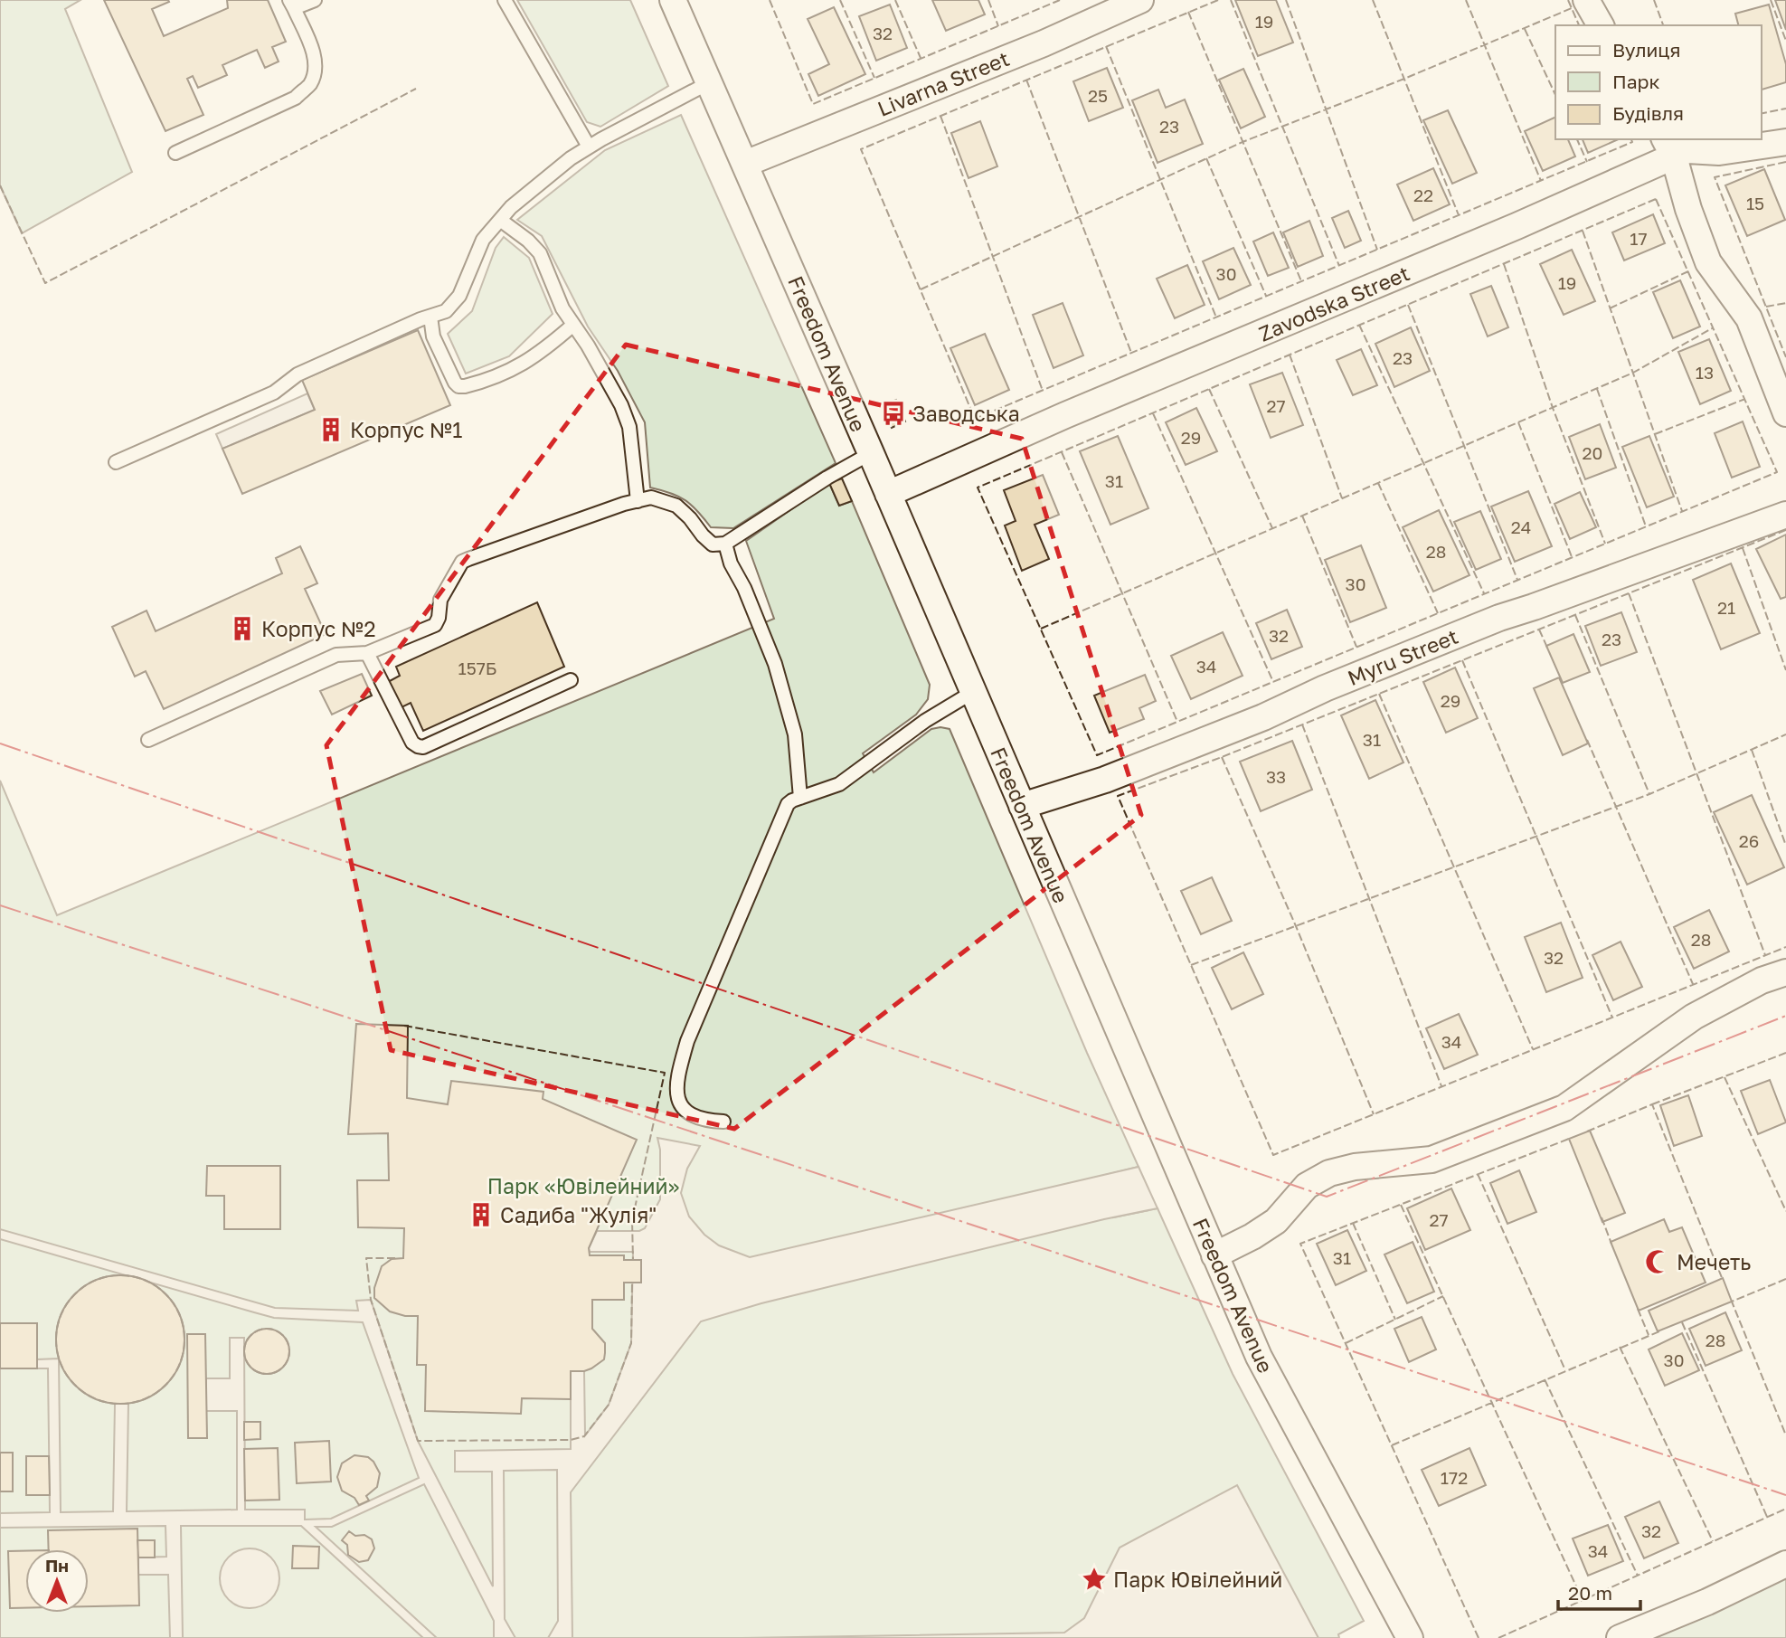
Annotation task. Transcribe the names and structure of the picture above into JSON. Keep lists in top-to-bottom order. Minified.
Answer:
{"streets":{"street":["Livarna Street","Zavodska Street","Freedom Avenue","Myru Street"]},"crossings":[["Livarna Street","Freedom Avenue"],["Zavodska Street","Freedom Avenue"],["Freedom Avenue","Myru Street"]],"parks":["Парк «Ювілейний»"],"places":{"bus stop":["Заводська"],"building":["Корпус №1","Корпус №2","Садиба \"Жулія\""],"mosque":["Мечеть"],"place":["Парк Ювілейний"]},"house_numbers":["19","32","25","23","22","15","17","30","19","23","13","27","29","20","31","24","28","30","21","32","23","34","157Б","29","31","33","26","28","32","34","27","31","28","30","172","32","34"],"legend":["Вулиця","Парк","Будівля"],"scale_bar":"20 m","north":"top"}
